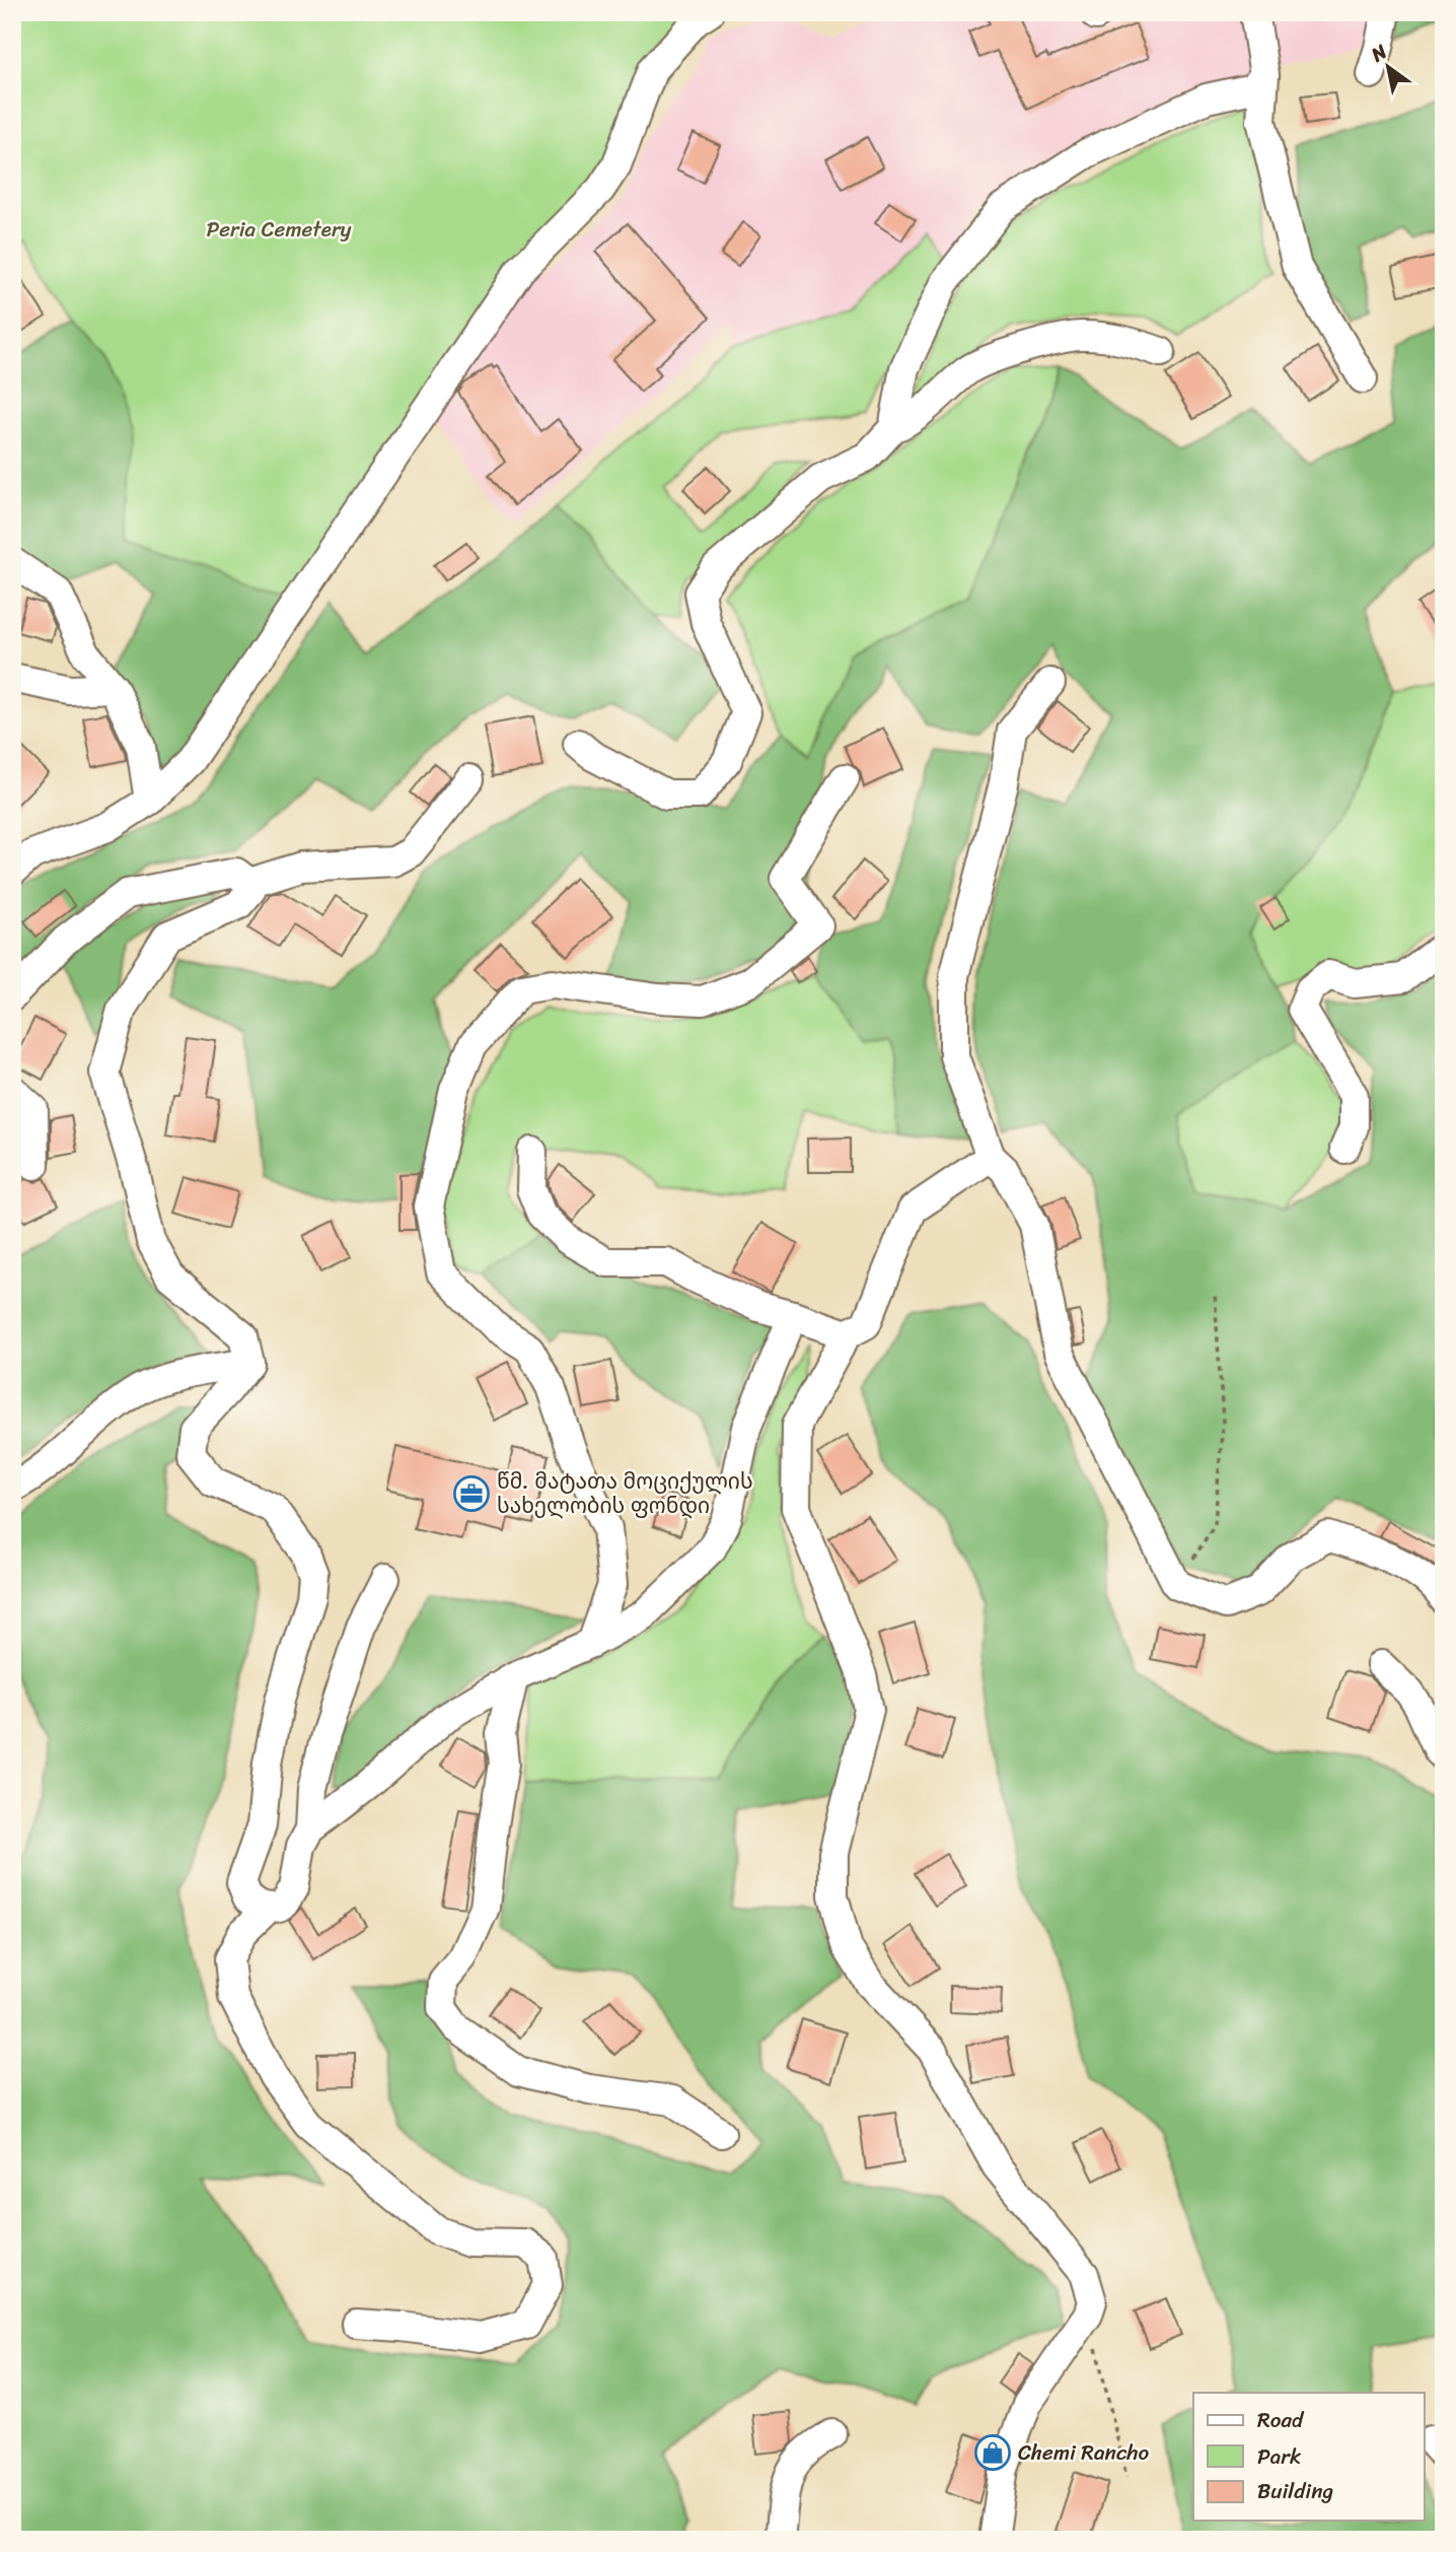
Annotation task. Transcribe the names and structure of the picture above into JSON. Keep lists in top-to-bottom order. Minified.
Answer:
{"parks":["Peria Cemetery"],"places":{"office":["წმ. მატათა მოციქულის სახელობის ფონდი"],"shop":["Chemi Rancho"]},"legend":["Road","Park","Building"],"north":"top left"}
